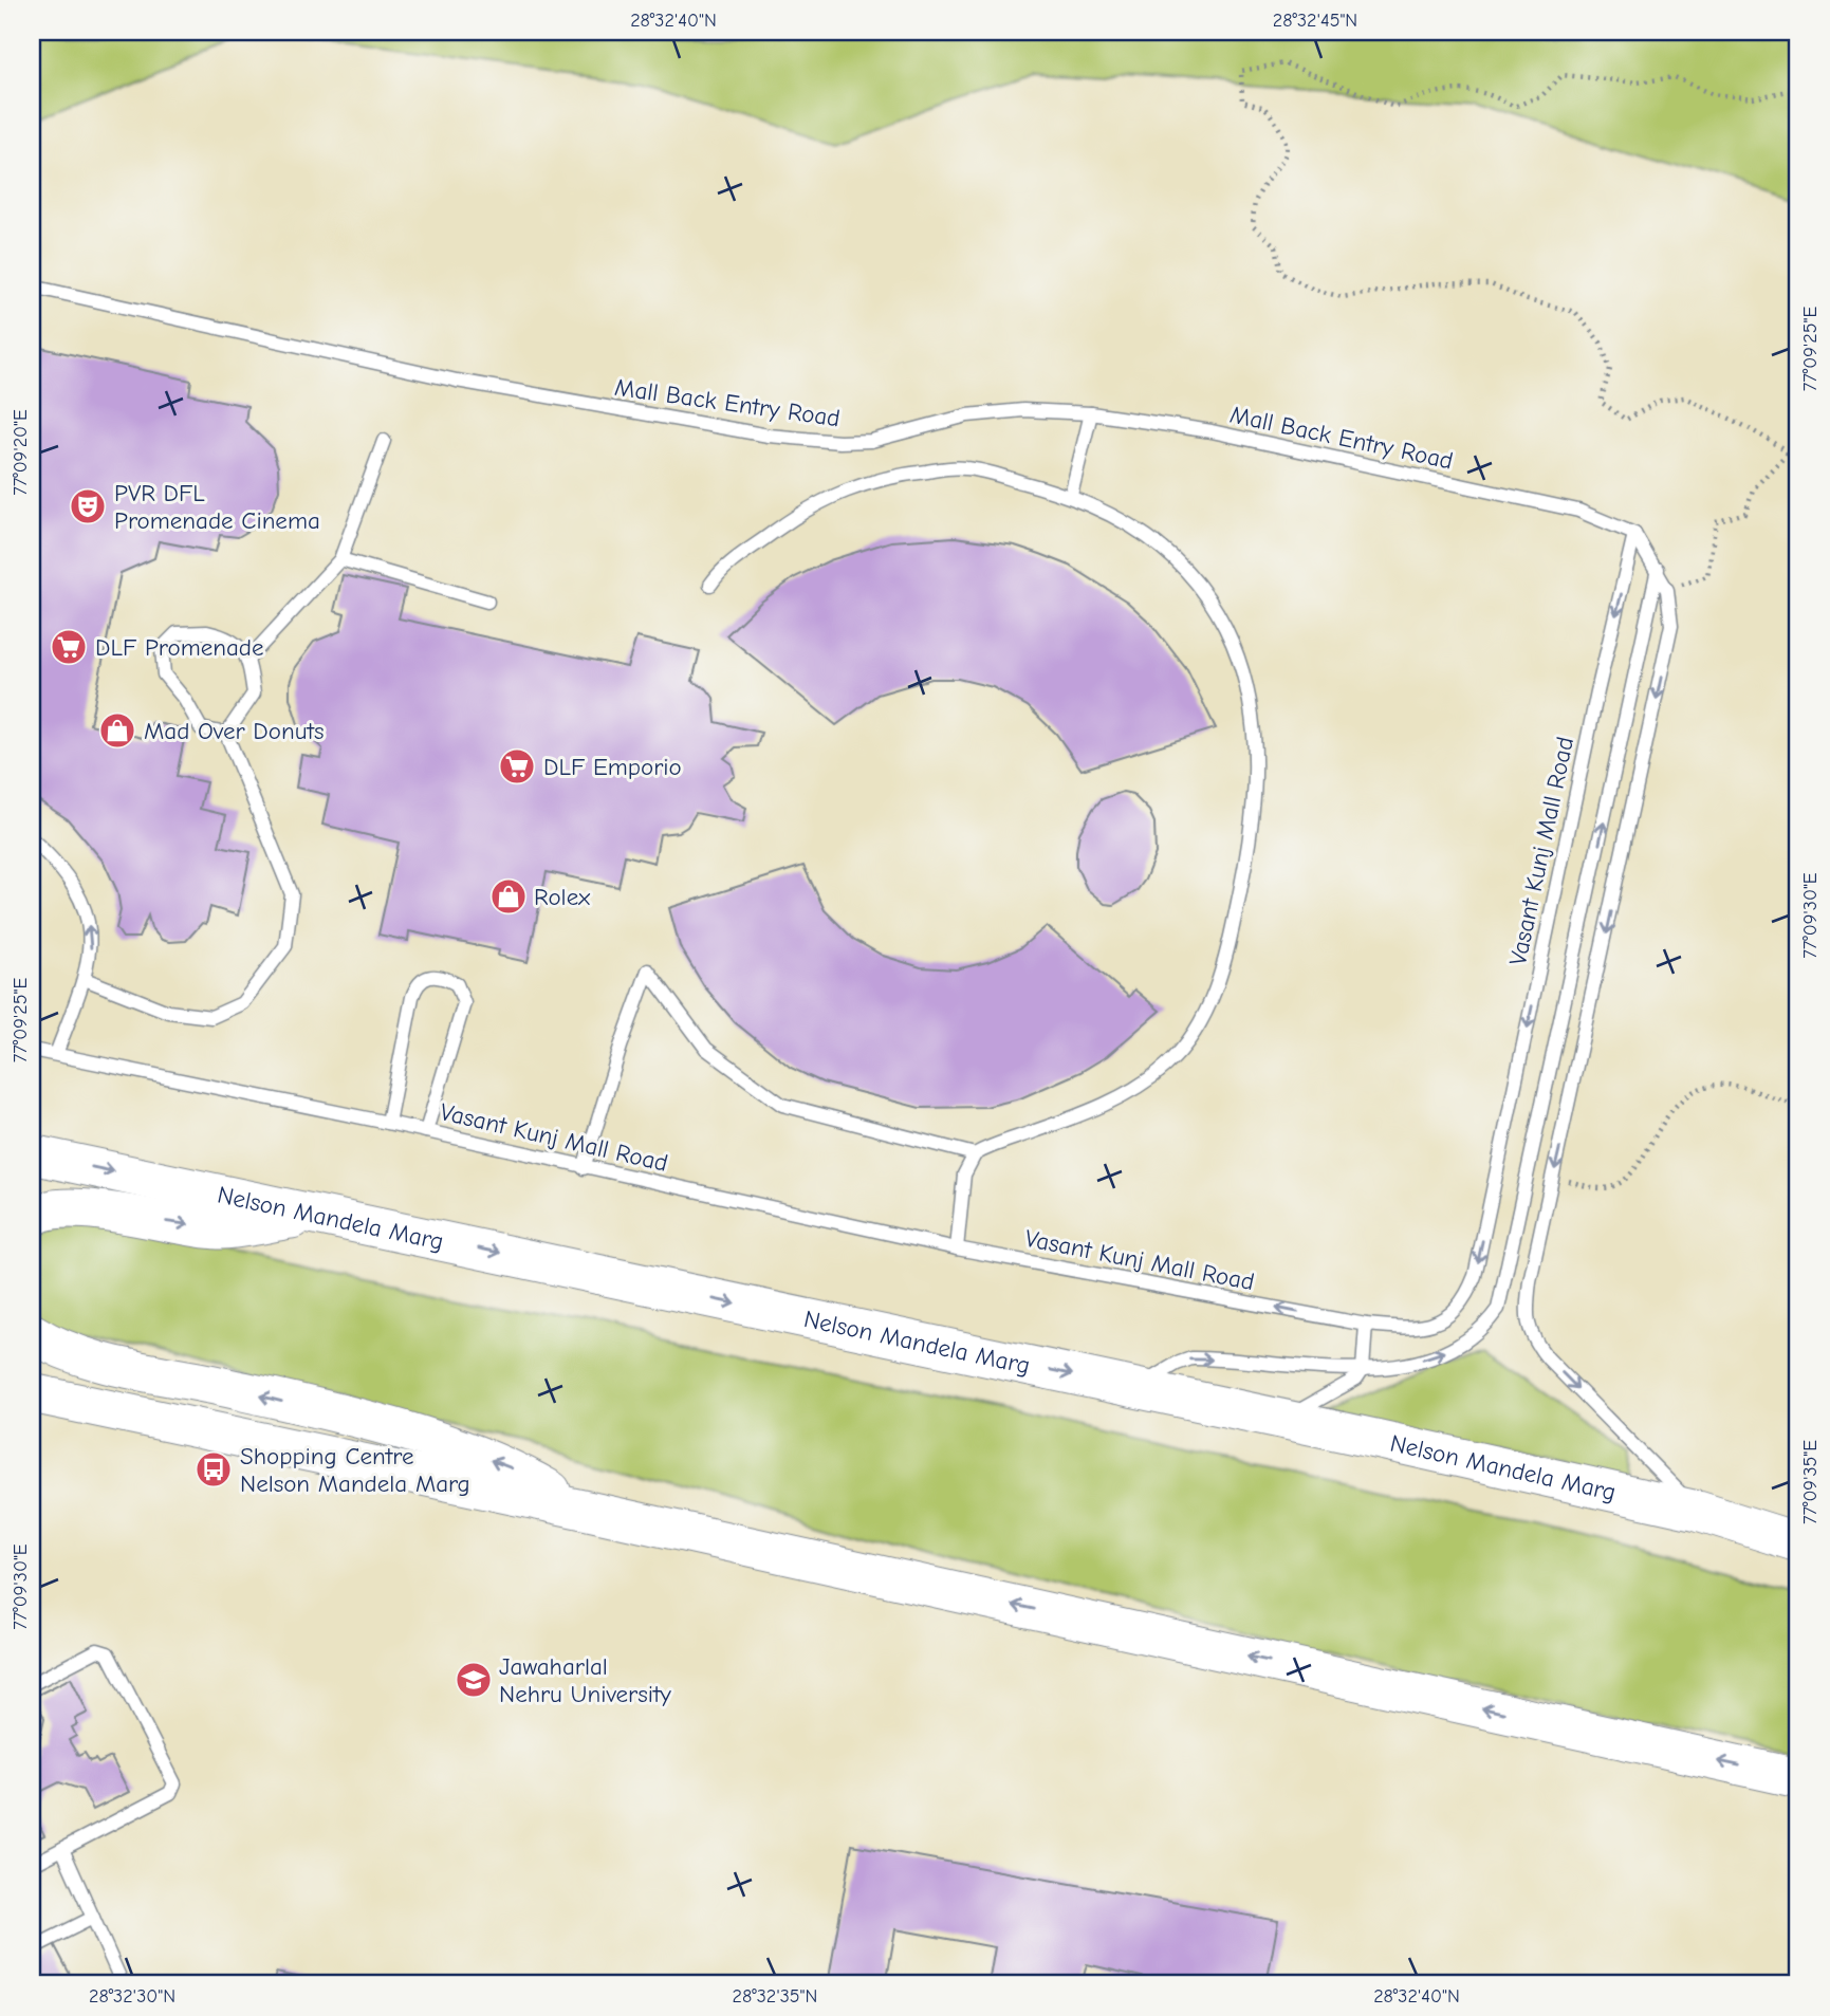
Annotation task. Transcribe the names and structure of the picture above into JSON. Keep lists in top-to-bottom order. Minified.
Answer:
{"streets":{"main road":["Nelson Mandela Marg"],"lane":["Mall Back Entry Road","Vasant Kunj Mall Road"]},"crossings":[["Mall Back Entry Road","Vasant Kunj Mall Road"]],"places":{"theatre":["PVR DFL Promenade Cinema"],"supermarket":["DLF Promenade","DLF Emporio"],"shop":["Mad Over Donuts","Rolex"],"bus stop":["Shopping Centre Nelson Mandela Marg"],"school or university":["Jawaharlal Nehru University"]},"coordinates":["28°32'40\"N","28°32'45\"N","77°09'25\"E","77°09'20\"E","77°09'30\"E","77°09'35\"E","28°32'30\"N","28°32'35\"N"]}
